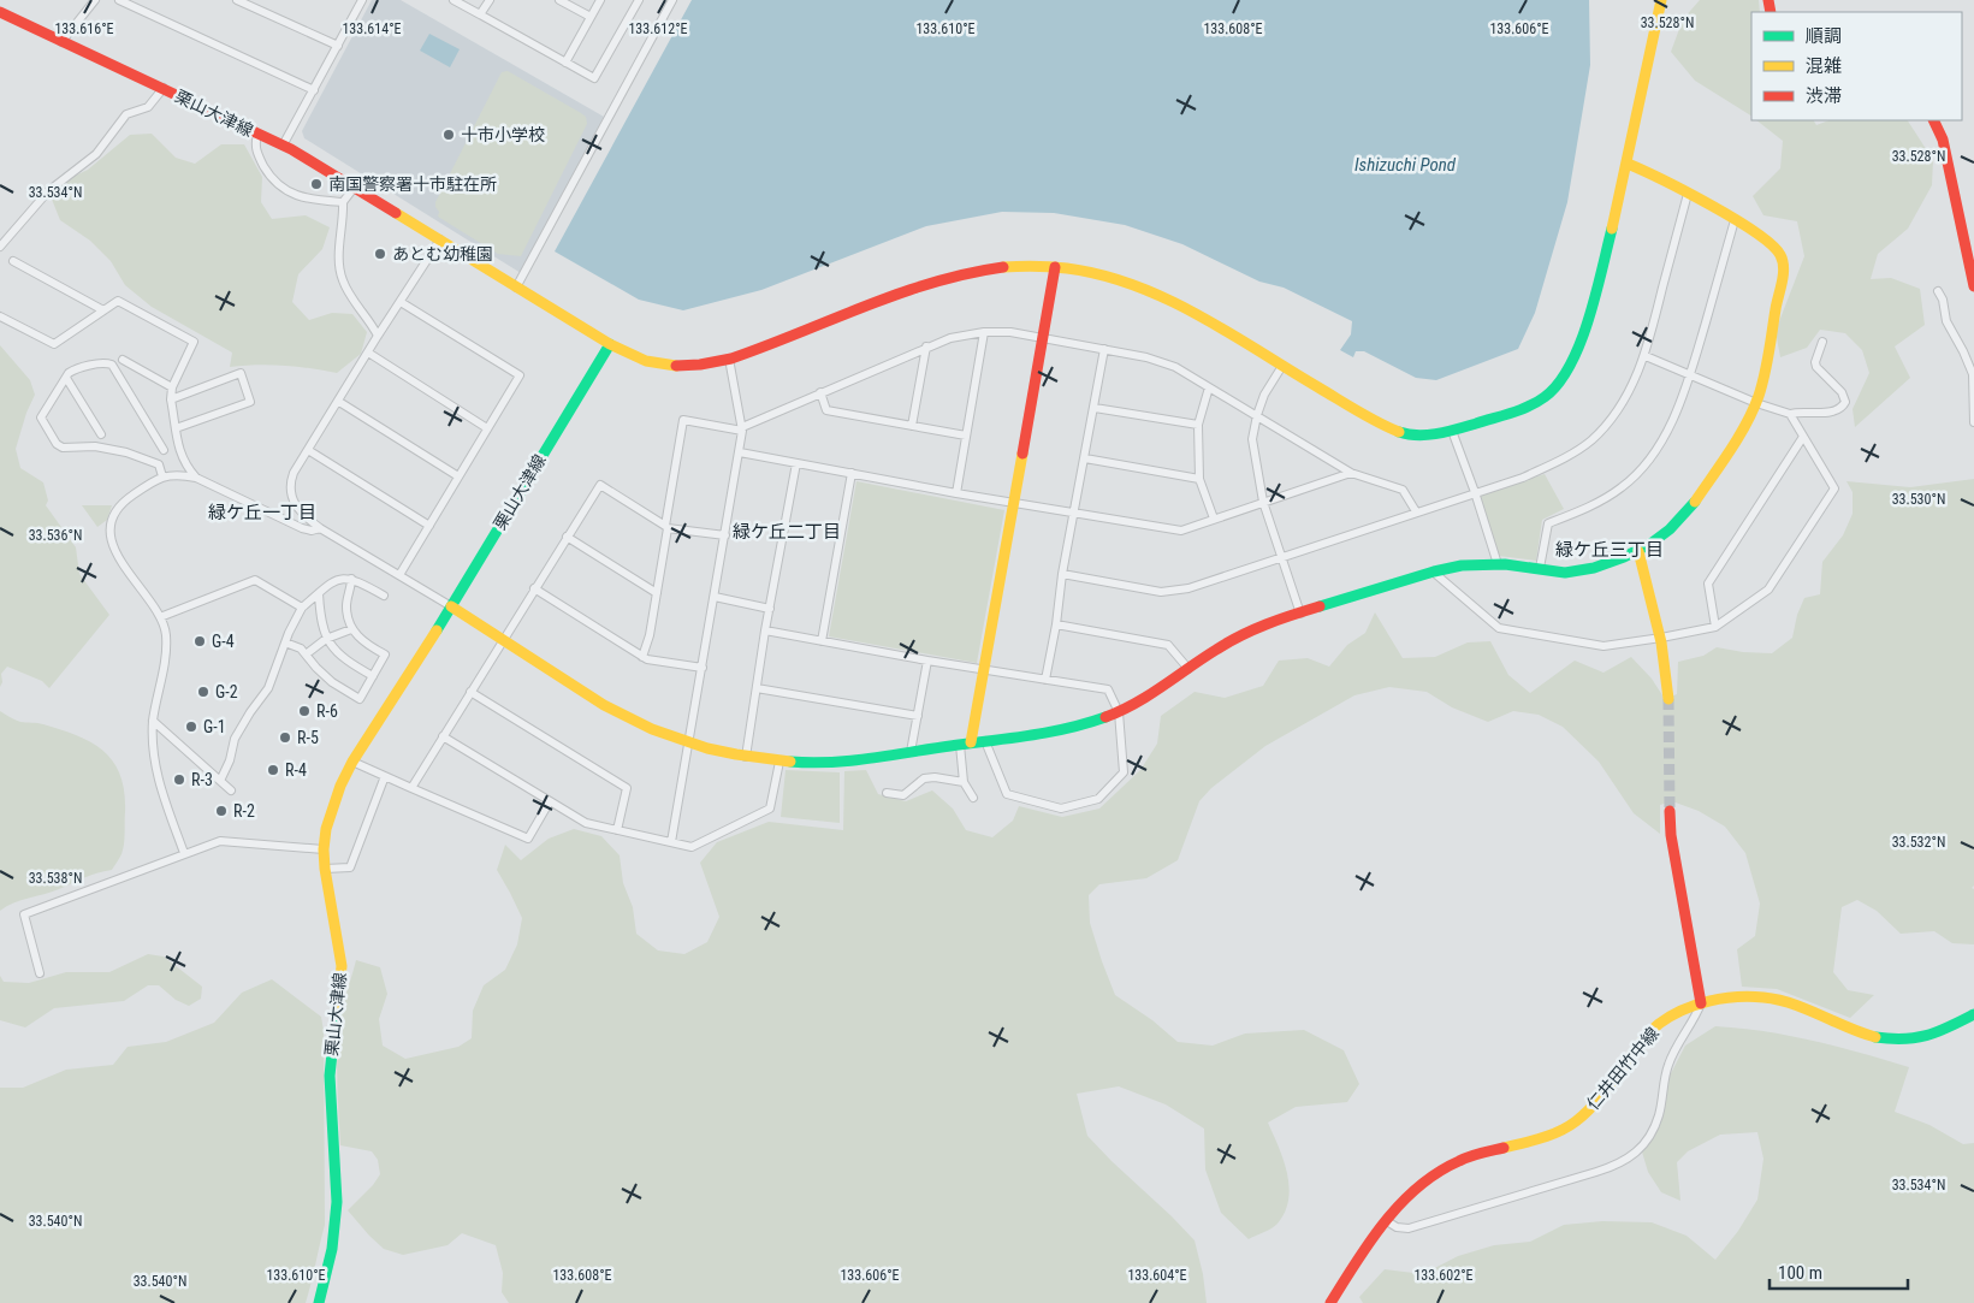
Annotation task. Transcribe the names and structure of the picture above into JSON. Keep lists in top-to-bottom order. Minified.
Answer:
{"streets":{"street":["栗山大津線","仁井田竹中線"]},"districts":["緑ケ丘一丁目","緑ケ丘二丁目","緑ケ丘三丁目"],"water":["Ishizuchi Pond"],"places":["十市小学校","南国警察署十市駐在所","あとむ幼稚園","G-4","G-2","R-6","G-1","R-5","R-4","R-3","R-2"],"legend":["順調","混雑","渋滞"],"scale_bar":"100 m","coordinates":["33.528°N","133.616°E","133.614°E","133.612°E","133.610°E","133.608°E","133.606°E","33.534°N","33.530°N","33.536°N","33.532°N","33.538°N","33.540°N","133.604°E","133.602°E"]}
